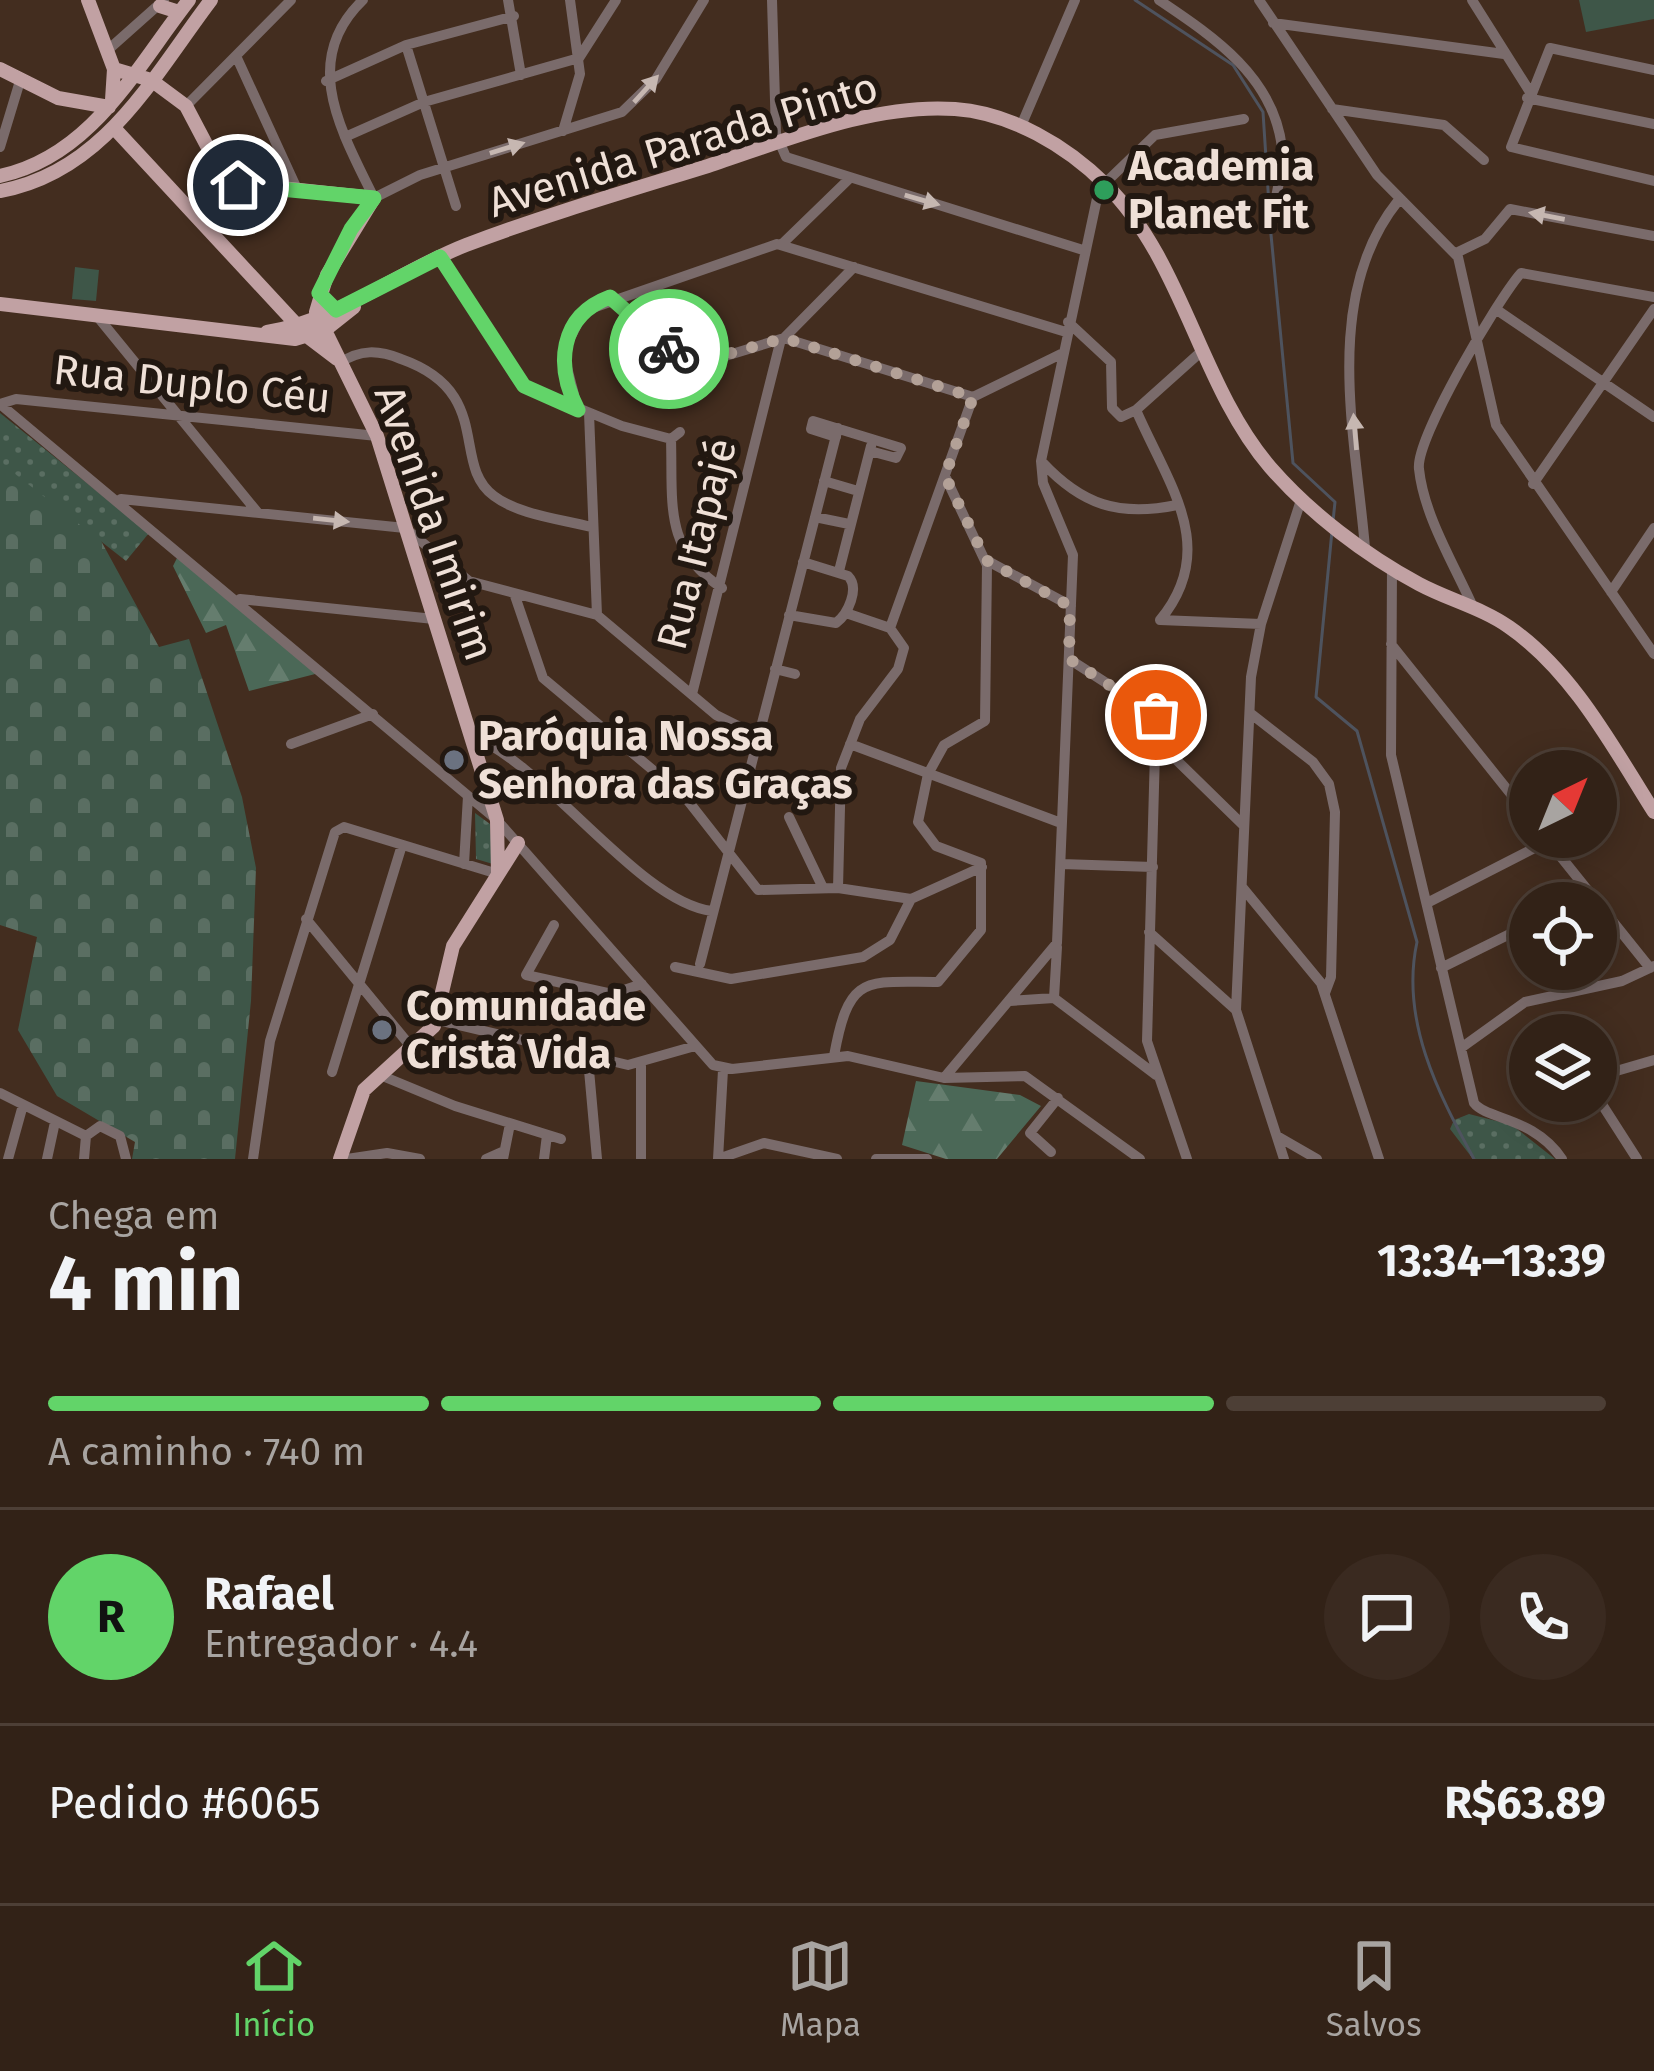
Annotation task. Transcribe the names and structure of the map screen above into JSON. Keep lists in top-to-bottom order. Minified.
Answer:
{"streets":{"main road":["Avenida Parada Pinto","Avenida Imirim"],"street":["Rua Duplo Céu","Rua Itapajé"]},"crossings":[["Avenida Parada Pinto","Avenida Imirim"],["Rua Duplo Céu","Avenida Imirim"]],"places":["Academia Planet Fit","Paróquia Nossa Senhora das Graças","Comunidade Cristã Vida"],"north":"top right","page":{"heading":["4 min","Chega em","13:34–13:39"],"panel":["Rafael","Entregador · 4.4","Pedido #6065","R$63.89"],"bar":"A caminho · 740 m","round":"R","tabs":["Início","Mapa","Salvos"]}}
